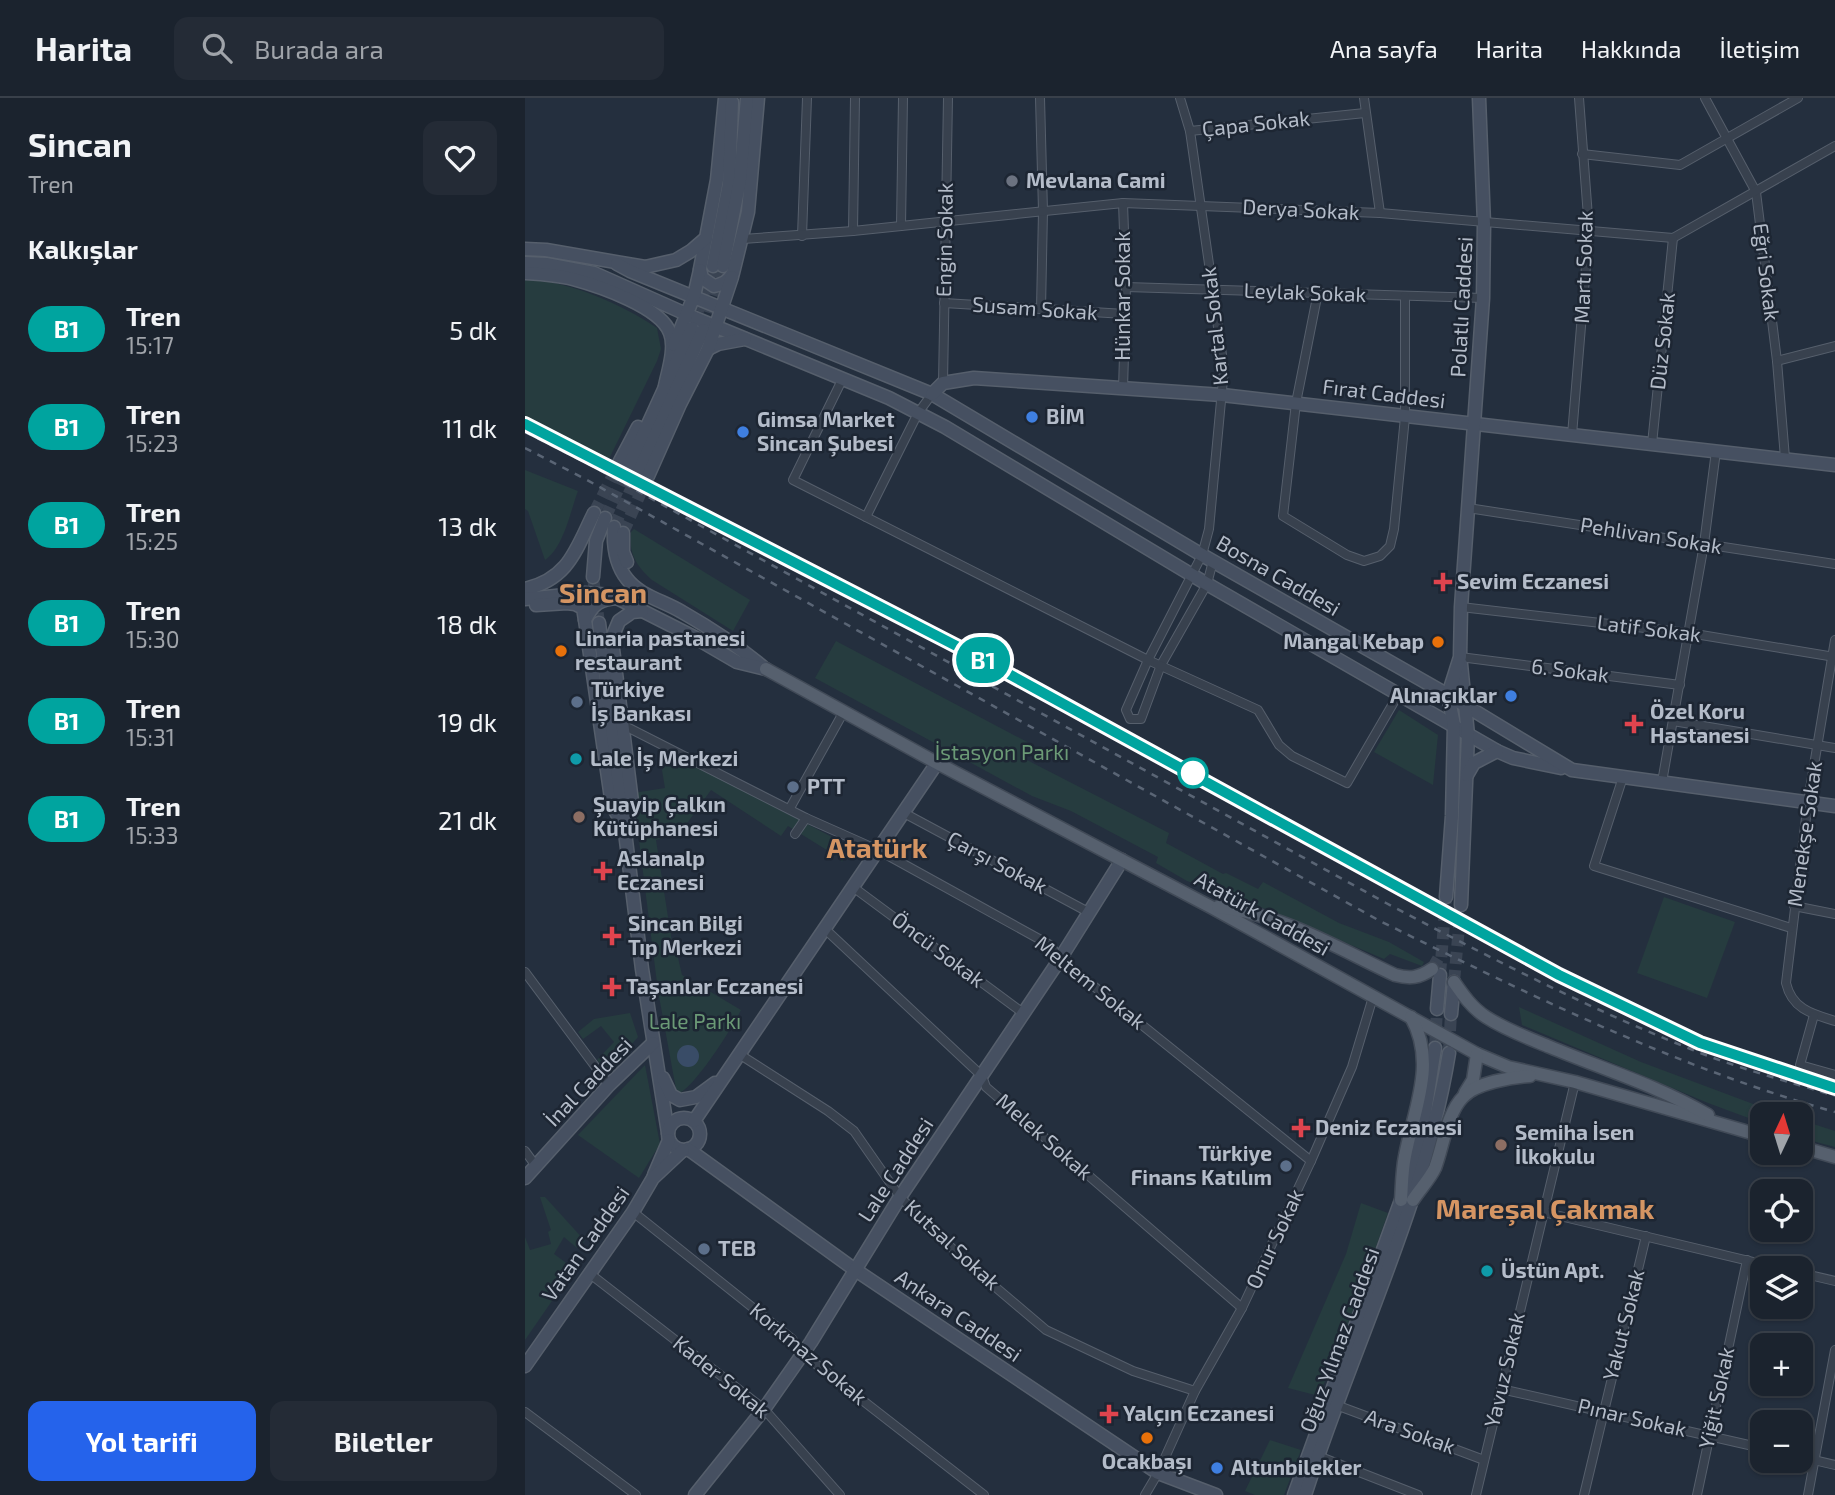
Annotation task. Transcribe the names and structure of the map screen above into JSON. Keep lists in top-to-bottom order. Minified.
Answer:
{"streets":{"main road":["Polatlı Caddesi","Fırat Caddesi","Bosna Caddesi","Atatürk Caddesi","İnal Caddesi","Lale Caddesi","Vatan Caddesi","Ankara Caddesi","Oğuz Yılmaz Caddesi"],"street":["Çapa Sokak","Derya Sokak","Engin Sokak","Martı Sokak","Eğri Sokak","Leylak Sokak","Hünkar Sokak","Susam Sokak","Kartal Sokak","Düz Sokak","Pehlivan Sokak","Latif Sokak","6. Sokak","Menekşe Sokak","Çarşı Sokak","Öncü Sokak","Meltem Sokak","Melek Sokak","Onur Sokak","Kutsal Sokak","Yakut Sokak","Korkmaz Sokak","Yavuz Sokak","Kader Sokak","Yiğit Sokak","Pınar Sokak","Ara Sokak"]},"crossings":[["Çapa Sokak","Kartal Sokak"],["Derya Sokak","Engin Sokak"],["Derya Sokak","Martı Sokak"],["Derya Sokak","Hünkar Sokak"],["Derya Sokak","Polatlı Caddesi"],["Derya Sokak","Kartal Sokak"],["Derya Sokak","Düz Sokak"],["Engin Sokak","Susam Sokak"],["Engin Sokak","Fırat Caddesi"],["Martı Sokak","Fırat Caddesi"],["Eğri Sokak","Fırat Caddesi"],["Leylak Sokak","Hünkar Sokak"],["Leylak Sokak","Polatlı Caddesi"],["Leylak Sokak","Kartal Sokak"],["Hünkar Sokak","Susam Sokak"],["Hünkar Sokak","Fırat Caddesi"],["Polatlı Caddesi","Fırat Caddesi"],["Polatlı Caddesi","Pehlivan Sokak"],["Polatlı Caddesi","Bosna Caddesi"],["Polatlı Caddesi","Latif Sokak"],["Polatlı Caddesi","6. Sokak"],["Kartal Sokak","Fırat Caddesi"],["Kartal Sokak","Bosna Caddesi"],["Düz Sokak","Fırat Caddesi"],["Bosna Caddesi","Menekşe Sokak"],["Latif Sokak","Menekşe Sokak"],["Çarşı Sokak","Lale Caddesi"],["Atatürk Caddesi","Lale Caddesi"],["Atatürk Caddesi","Onur Sokak"],["Atatürk Caddesi","Yavuz Sokak"],["Öncü Sokak","Lale Caddesi"],["Meltem Sokak","Lale Caddesi"],["Meltem Sokak","Onur Sokak"],["Melek Sokak","Lale Caddesi"],["Melek Sokak","Onur Sokak"],["Lale Caddesi","Kutsal Sokak"],["Lale Caddesi","Ankara Caddesi"],["Lale Caddesi","Korkmaz Sokak"],["Lale Caddesi","Kader Sokak"],["Onur Sokak","Kutsal Sokak"],["Onur Sokak","Ankara Caddesi"],["Vatan Caddesi","Ankara Caddesi"],["Vatan Caddesi","Korkmaz Sokak"],["Vatan Caddesi","Kader Sokak"],["Yakut Sokak","Pınar Sokak"],["Oğuz Yılmaz Caddesi","Ara Sokak"],["Yavuz Sokak","Pınar Sokak"],["Yavuz Sokak","Ara Sokak"],["Yiğit Sokak","Pınar Sokak"]],"districts":["Sincan","Atatürk","Mareşal Çakmak"],"parks":["İstasyon Parkı","Lale Parkı"],"places":{"other":["Mevlana Cami","BİM","Gimsa Market Sincan Şubesi","Mangal Kebap","Linaria pastanesi restaurant","Alnıaçıklar","Türkiye İş Bankası","Lale İş Merkezi","PTT","Şuayip Çalkın Kütüphanesi","Semiha İsen İlkokulu","Türkiye Finans Katılım","TEB","Üstün Apt.","Ocakbaşı","Altunbilekler"],"health":["Sevim Eczanesi","Özel Koru Hastanesi","Aslanalp Eczanesi","Sincan Bilgi Tıp Merkezi","Taşanlar Eczanesi","Deniz Eczanesi","Yalçın Eczanesi"]},"north":"top","page":{"header":"Harita","search":"Burada ara","nav":["Ana sayfa","Harita","Hakkında","İletişim"],"heading":[["Sincan","Tren"],"Kalkışlar"],"on_map":"B1","list":[{"mark":"B1","name":"Tren","note":"15:17","value":"5 dk"},{"mark":"B1","name":"Tren","note":"15:23","value":"11 dk"},{"mark":"B1","name":"Tren","note":"15:25","value":"13 dk"},{"mark":"B1","name":"Tren","note":"15:30","value":"18 dk"},{"mark":"B1","name":"Tren","note":"15:31","value":"19 dk"},{"mark":"B1","name":"Tren","note":"15:33","value":"21 dk"}],"map_buttons":["+","−"],"buttons":["Yol tarifi","Biletler"]}}
